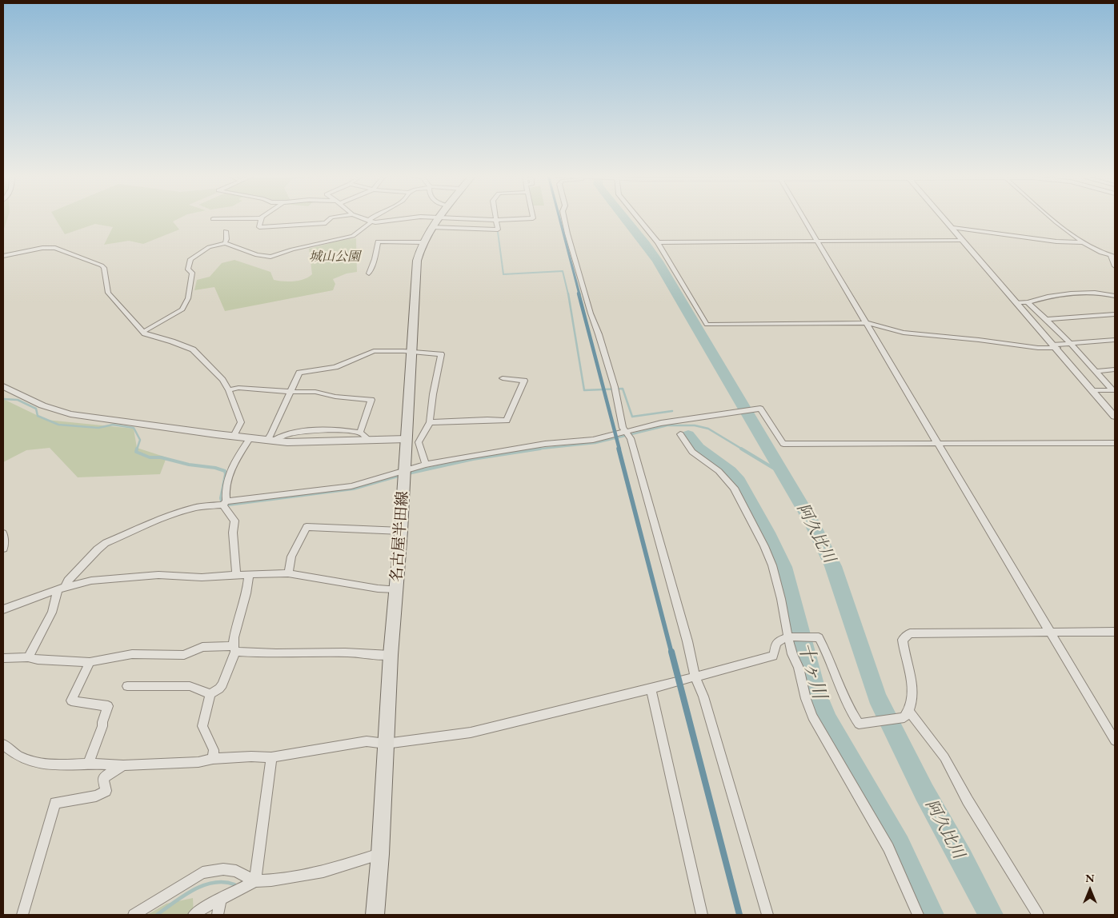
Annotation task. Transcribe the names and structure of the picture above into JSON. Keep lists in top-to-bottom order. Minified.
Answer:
{"streets":{"main road":["名古屋半田線"]},"water":["阿久比川","十ヶ川"],"parks":["城山公園"],"north":"top"}
